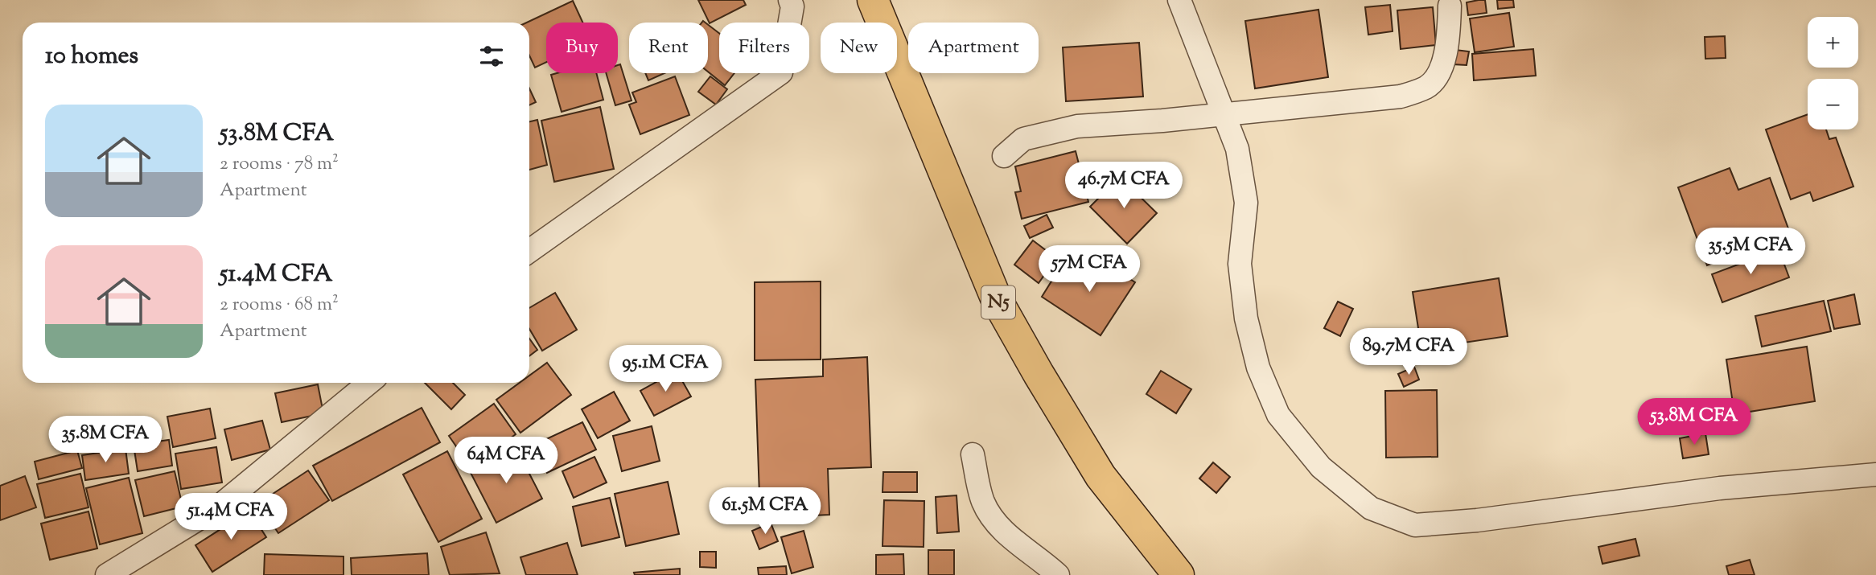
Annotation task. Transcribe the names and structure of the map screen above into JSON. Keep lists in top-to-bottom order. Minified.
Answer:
{"streets":{"highway":["N5"]},"page":{"map_buttons":["+","−"],"chip":["Buy","Rent","Filters","New","Apartment"],"heading":"10 homes","list":[{"name":"53.8M CFA","note":"2 rooms · 78 m² · Apartment"},{"name":"51.4M CFA","note":"2 rooms · 68 m² · Apartment"}],"price":["46.7M CFA","35.5M CFA","57M CFA","89.7M CFA","95.1M CFA","53.8M CFA","35.8M CFA","64M CFA","61.5M CFA","51.4M CFA"]}}
